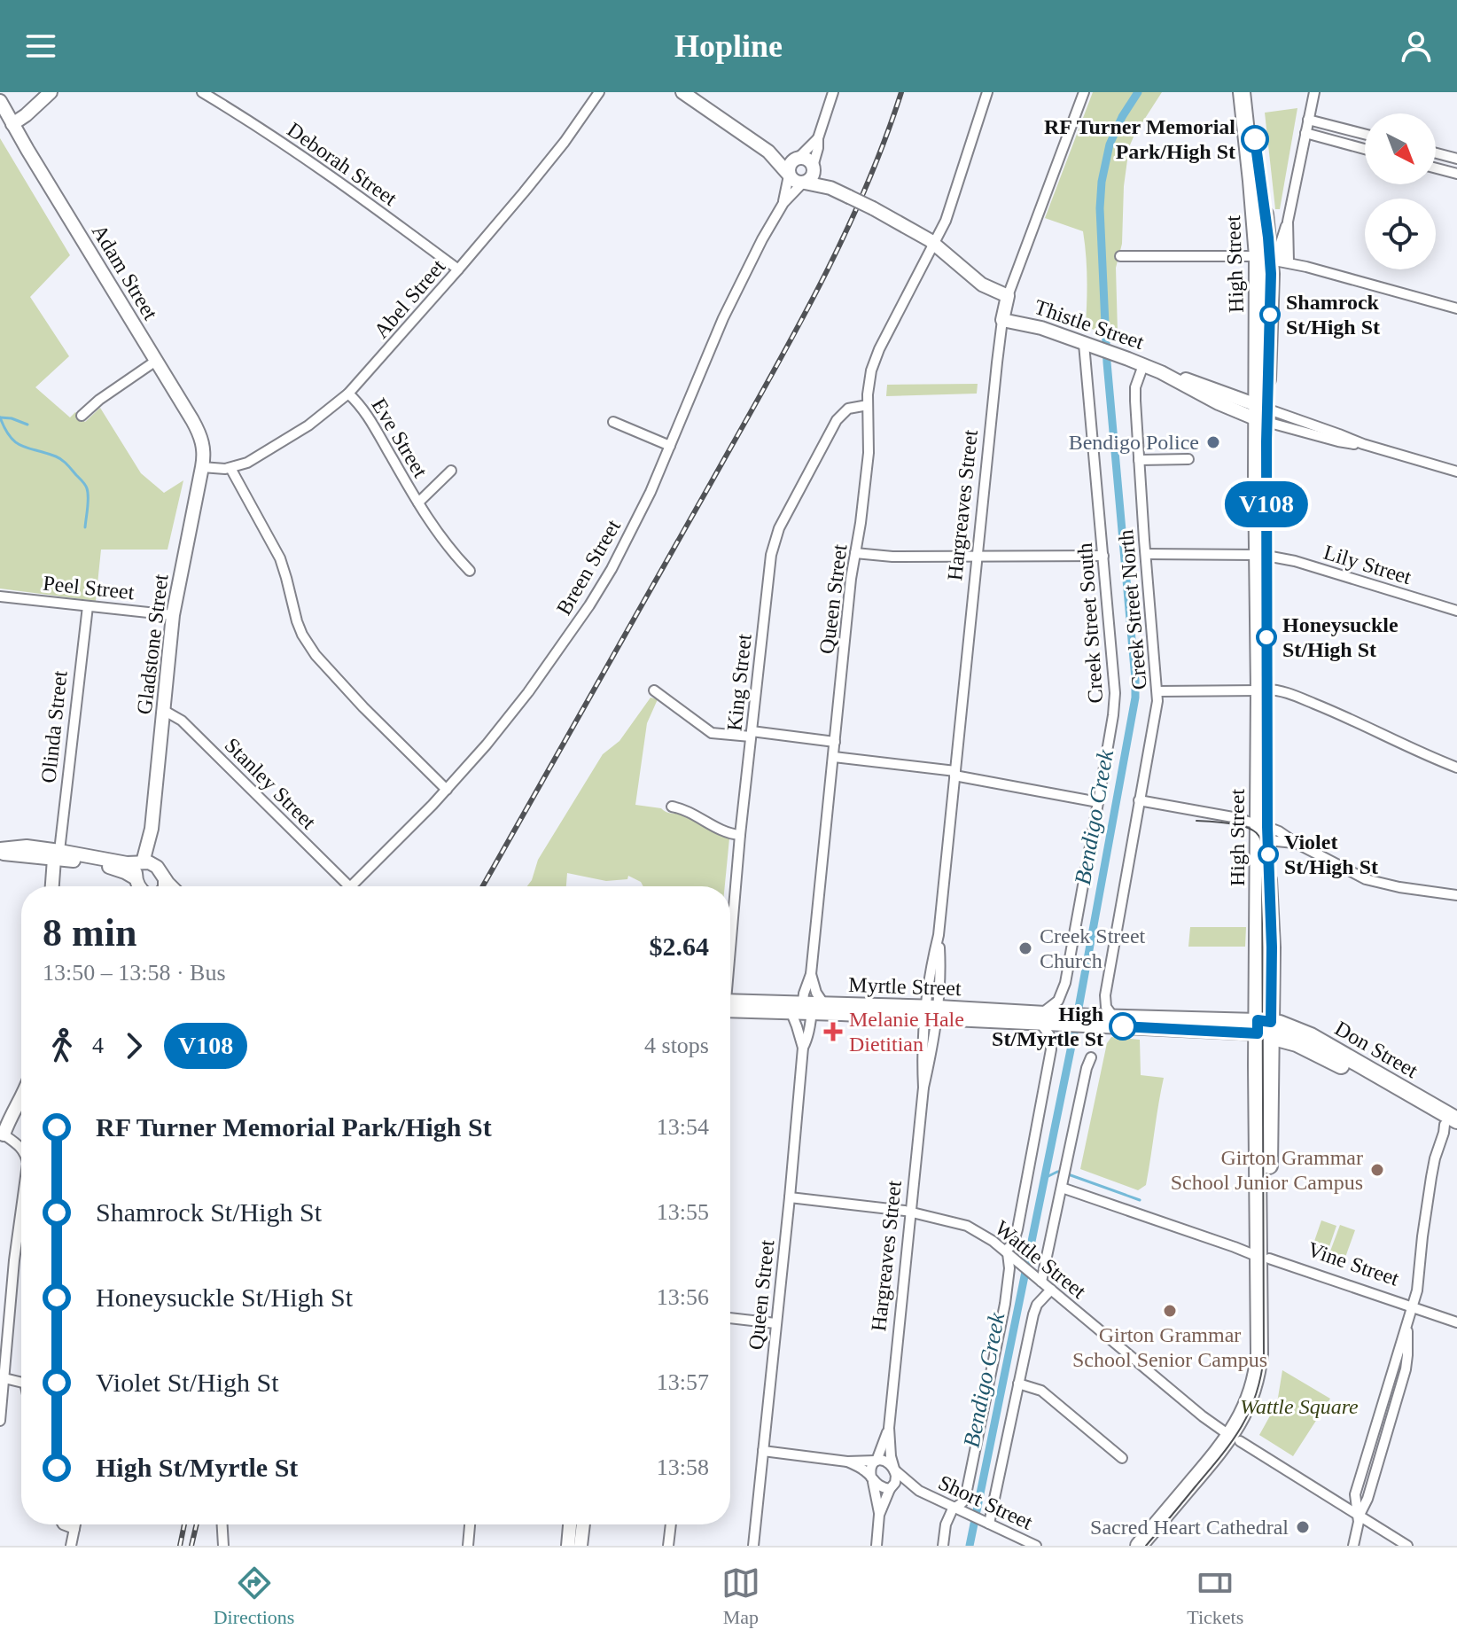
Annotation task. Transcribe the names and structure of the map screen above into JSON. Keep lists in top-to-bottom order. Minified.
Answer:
{"streets":{"highway":["High Street","Don Street"],"main road":["Adam Street","Thistle Street","Hargreaves Street","Gladstone Street","Olinda Street","Myrtle Street"],"street":["Deborah Street","Abel Street","Eve Street","Lily Street","Breen Street","Peel Street","Queen Street","Creek Street North","Creek Street South","King Street","Stanley Street","Wattle Street","Vine Street","Short Street"]},"crossings":[["Deborah Street","Abel Street"],["High Street","Thistle Street"],["High Street","Lily Street"],["High Street","Myrtle Street"],["High Street","Don Street"],["High Street","Wattle Street"],["High Street","Vine Street"],["Adam Street","Abel Street"],["Adam Street","Gladstone Street"],["Abel Street","Eve Street"],["Abel Street","Gladstone Street"],["Thistle Street","Hargreaves Street"],["Thistle Street","Breen Street"],["Thistle Street","Queen Street"],["Thistle Street","Creek Street North"],["Thistle Street","Creek Street South"],["Hargreaves Street","Myrtle Street"],["Hargreaves Street","Wattle Street"],["Hargreaves Street","Short Street"],["Lily Street","Creek Street North"],["Peel Street","Gladstone Street"],["Peel Street","Olinda Street"],["Queen Street","King Street"],["Queen Street","Myrtle Street"],["Queen Street","Wattle Street"],["Creek Street North","Myrtle Street"],["Creek Street South","Myrtle Street"],["Gladstone Street","Stanley Street"],["Myrtle Street","Don Street"]],"water":["Bendigo Creek"],"parks":["Wattle Square"],"places":{"other":["RF Turner Memorial Park/High St","Shamrock St/High St","Bendigo Police","Honeysuckle St/High St","Violet St/High St","Creek Street Church","High St/Myrtle St","Girton Grammar School Junior Campus","Girton Grammar School Senior Campus","Sacred Heart Cathedral"],"health":["Melanie Hale Dietitian"]},"lines":["bus line V108"],"north":"bottom right","page":{"header":"Hopline","on_map":"V108","heading":["8 min","13:50 – 13:58 · Bus","$2.64"],"legs":["4","V108","4 stops"],"list":[{"name":"RF Turner Memorial Park/High St","value":"13:54"},{"name":"Shamrock St/High St","value":"13:55"},{"name":"Honeysuckle St/High St","value":"13:56"},{"name":"Violet St/High St","value":"13:57"},{"name":"High St/Myrtle St","value":"13:58"}],"tabs":["Directions","Map","Tickets"]}}
